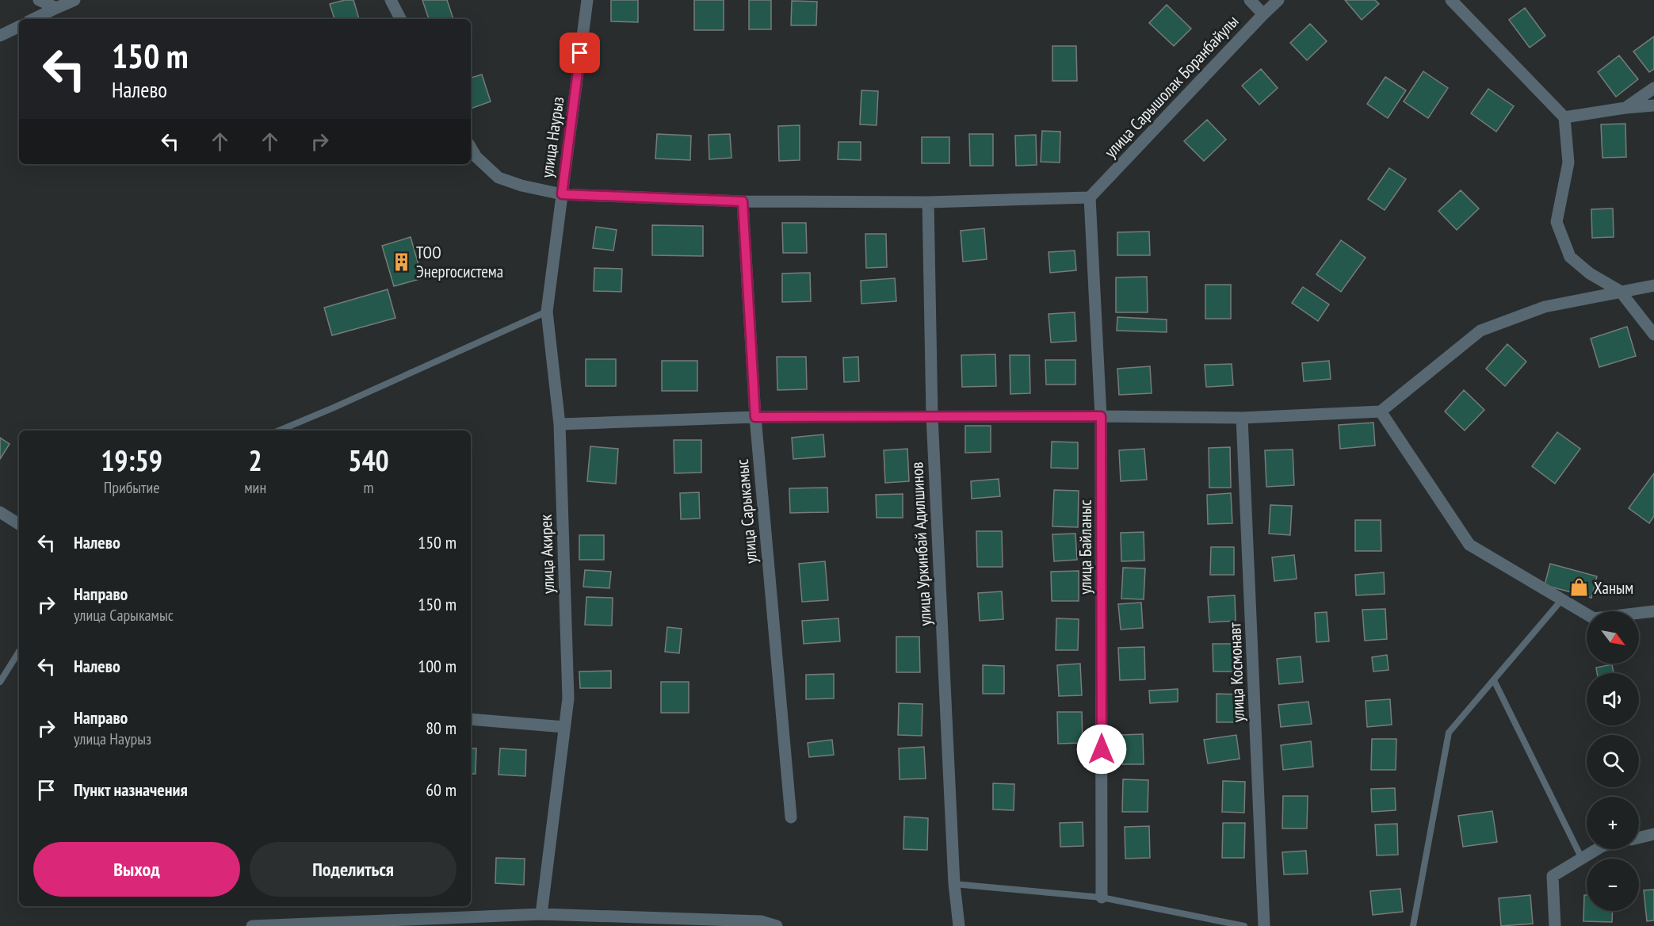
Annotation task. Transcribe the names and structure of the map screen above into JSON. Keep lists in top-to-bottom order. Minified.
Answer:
{"streets":{"street":["улица Сарышолак Боранбайулы","улица Наурыз","улица Сарыкамыс","улица Уркинбай Адилшинов","улица Байланыс","улица Акирек","улица Космонавт"]},"crossings":[["улица Сарышолак Боранбайулы","улица Байланыс"],["улица Наурыз","улица Акирек"]],"places":{"building":["ТОО Энергосистема"],"shop":["Ханым"]},"north":"bottom right","page":{"turn":["150 m","Налево"],"eta":["19:59","Прибытие","2","мин","540","m"],"list":[{"name":"Налево","value":"150 m"},{"name":"Направо","note":"улица Сарыкамыс","value":"150 m"},{"name":"Налево","value":"100 m"},{"name":"Направо","note":"улица Наурыз","value":"80 m"},{"name":"Пункт назначения","value":"60 m"}],"map_buttons":["+","−"],"buttons":["Выход","Поделиться"]}}
